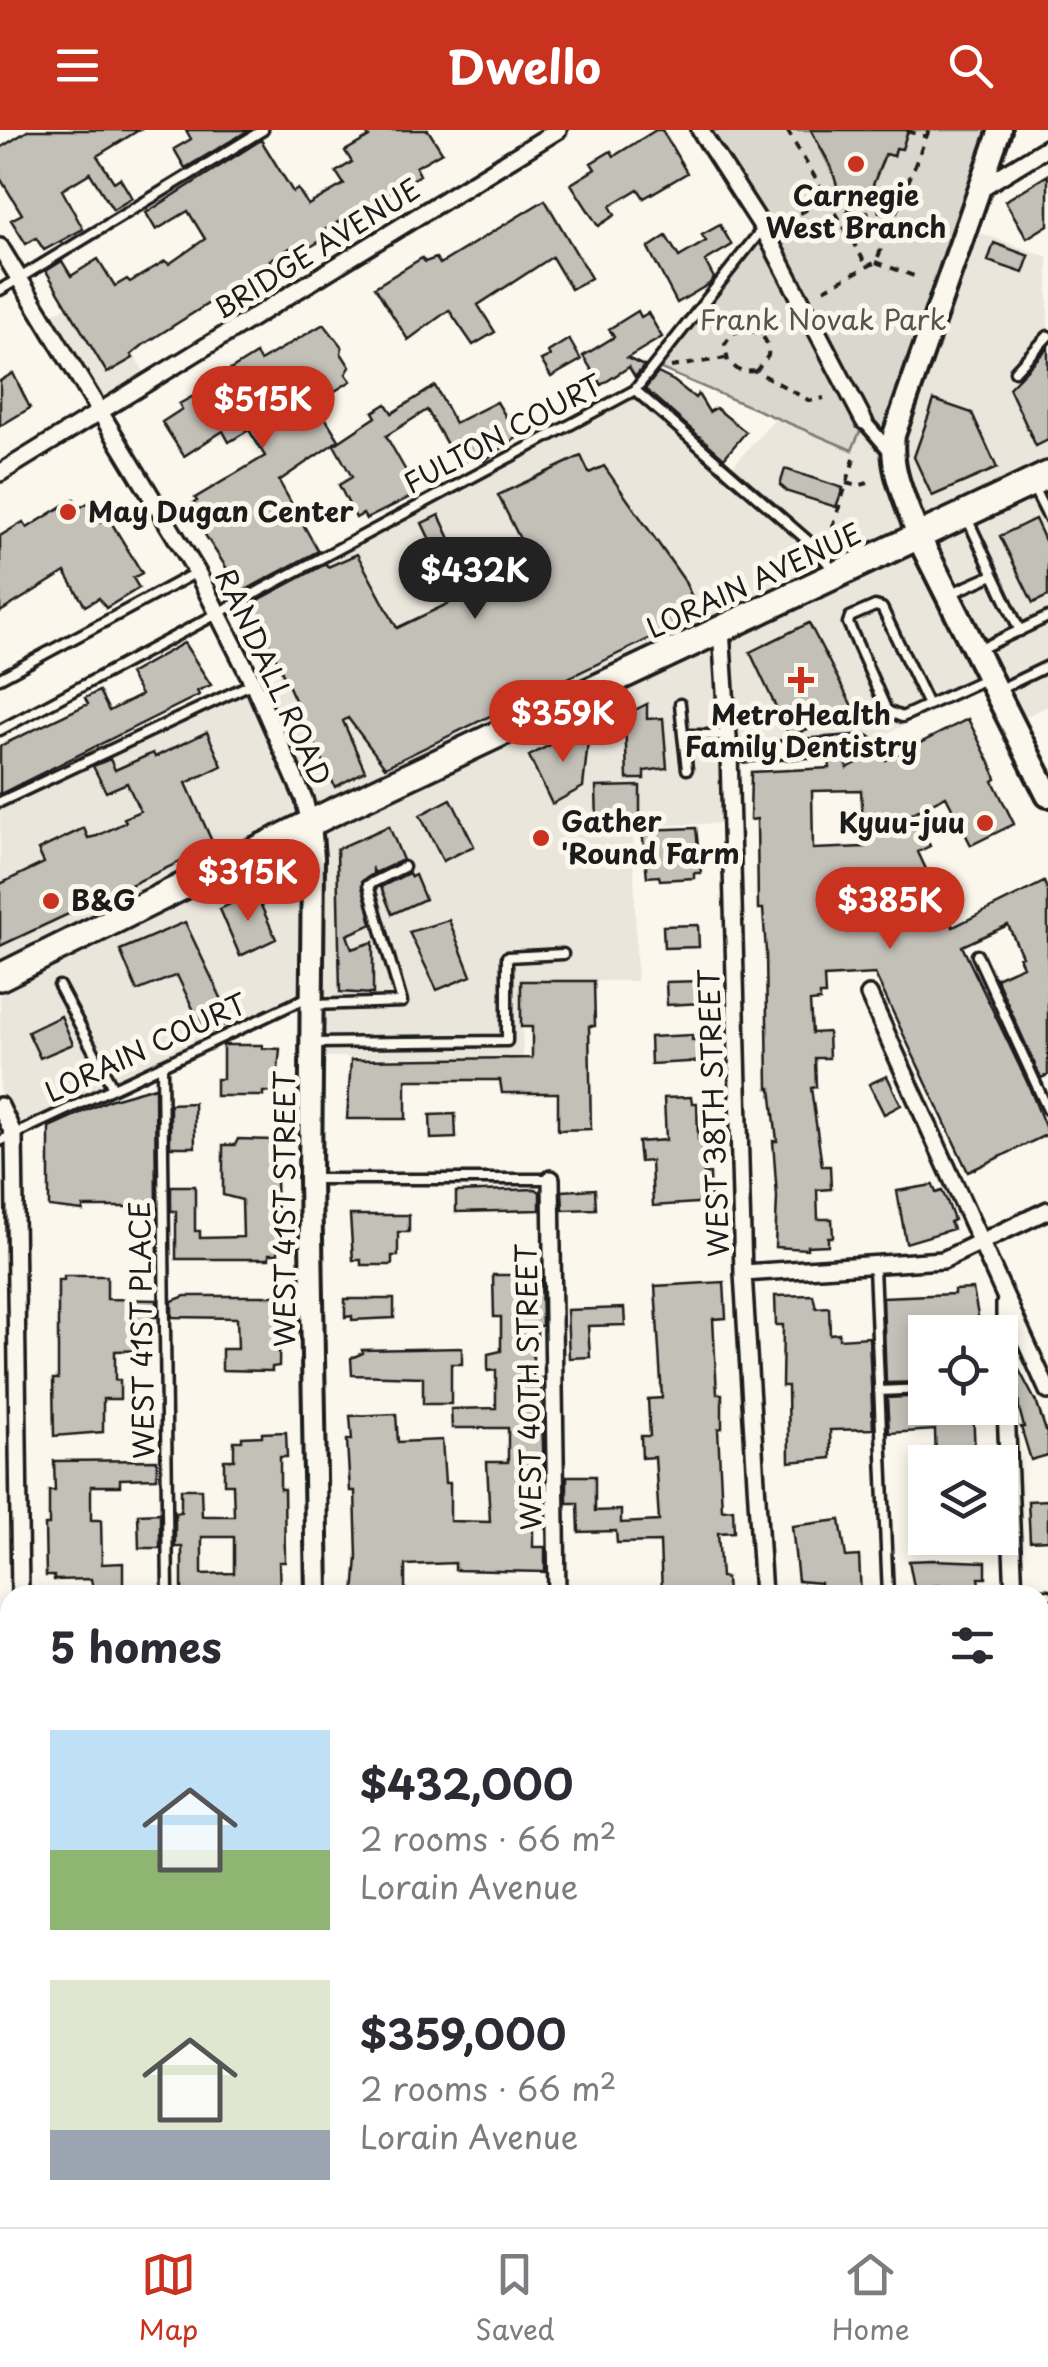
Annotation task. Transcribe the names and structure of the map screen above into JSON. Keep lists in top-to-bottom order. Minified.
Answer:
{"streets":{"main road":["LORAIN AVENUE"],"street":["BRIDGE AVENUE","RANDALL ROAD","WEST 38TH STREET","WEST 41ST STREET","WEST 40TH STREET"],"lane":["FULTON COURT","LORAIN COURT","WEST 41ST PLACE"]},"crossings":[["BRIDGE AVENUE","RANDALL ROAD"],["FULTON COURT","RANDALL ROAD"],["LORAIN AVENUE","RANDALL ROAD"],["LORAIN AVENUE","WEST 38TH STREET"],["LORAIN AVENUE","WEST 41ST STREET"],["RANDALL ROAD","WEST 41ST STREET"],["LORAIN COURT","WEST 41ST STREET"],["LORAIN COURT","WEST 41ST PLACE"]],"parks":["Frank Novak Park"],"places":{"other":["Carnegie West Branch","May Dugan Center","Kyuu-juu","Gather 'Round Farm","B&G"],"health":["MetroHealth Family Dentistry"]},"page":{"header":"Dwello","price":["$515K","$432K","$359K","$315K","$385K"],"heading":"5 homes","list":[{"name":"$432,000","note":"2 rooms · 66 m² · Lorain Avenue"},{"name":"$359,000","note":"2 rooms · 66 m² · Lorain Avenue"}],"tabs":["Map","Saved","Home"]}}
